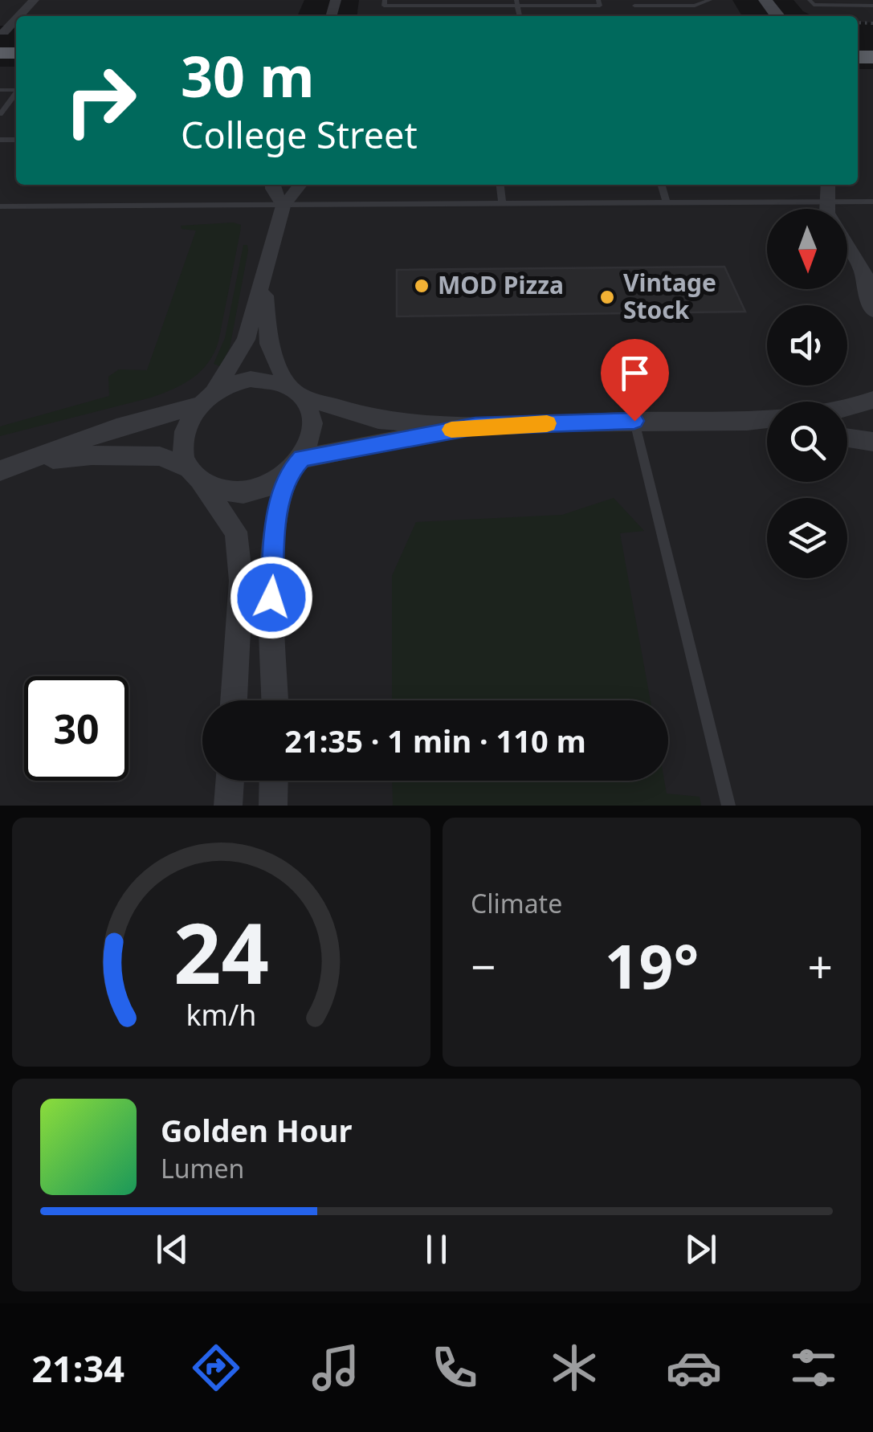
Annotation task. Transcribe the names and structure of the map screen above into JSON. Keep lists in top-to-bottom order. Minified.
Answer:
{"places":["MOD Pizza","Vintage Stock"],"north":"bottom","page":{"turn":["30 m","College Street"],"limit":"30","trip":"21:35 · 1 min · 110 m","tile":"Climate","heat":["−","19°","+"],"song":["Golden Hour","Lumen"],"tabs":"21:34","gauge":["24","km/h"]}}
